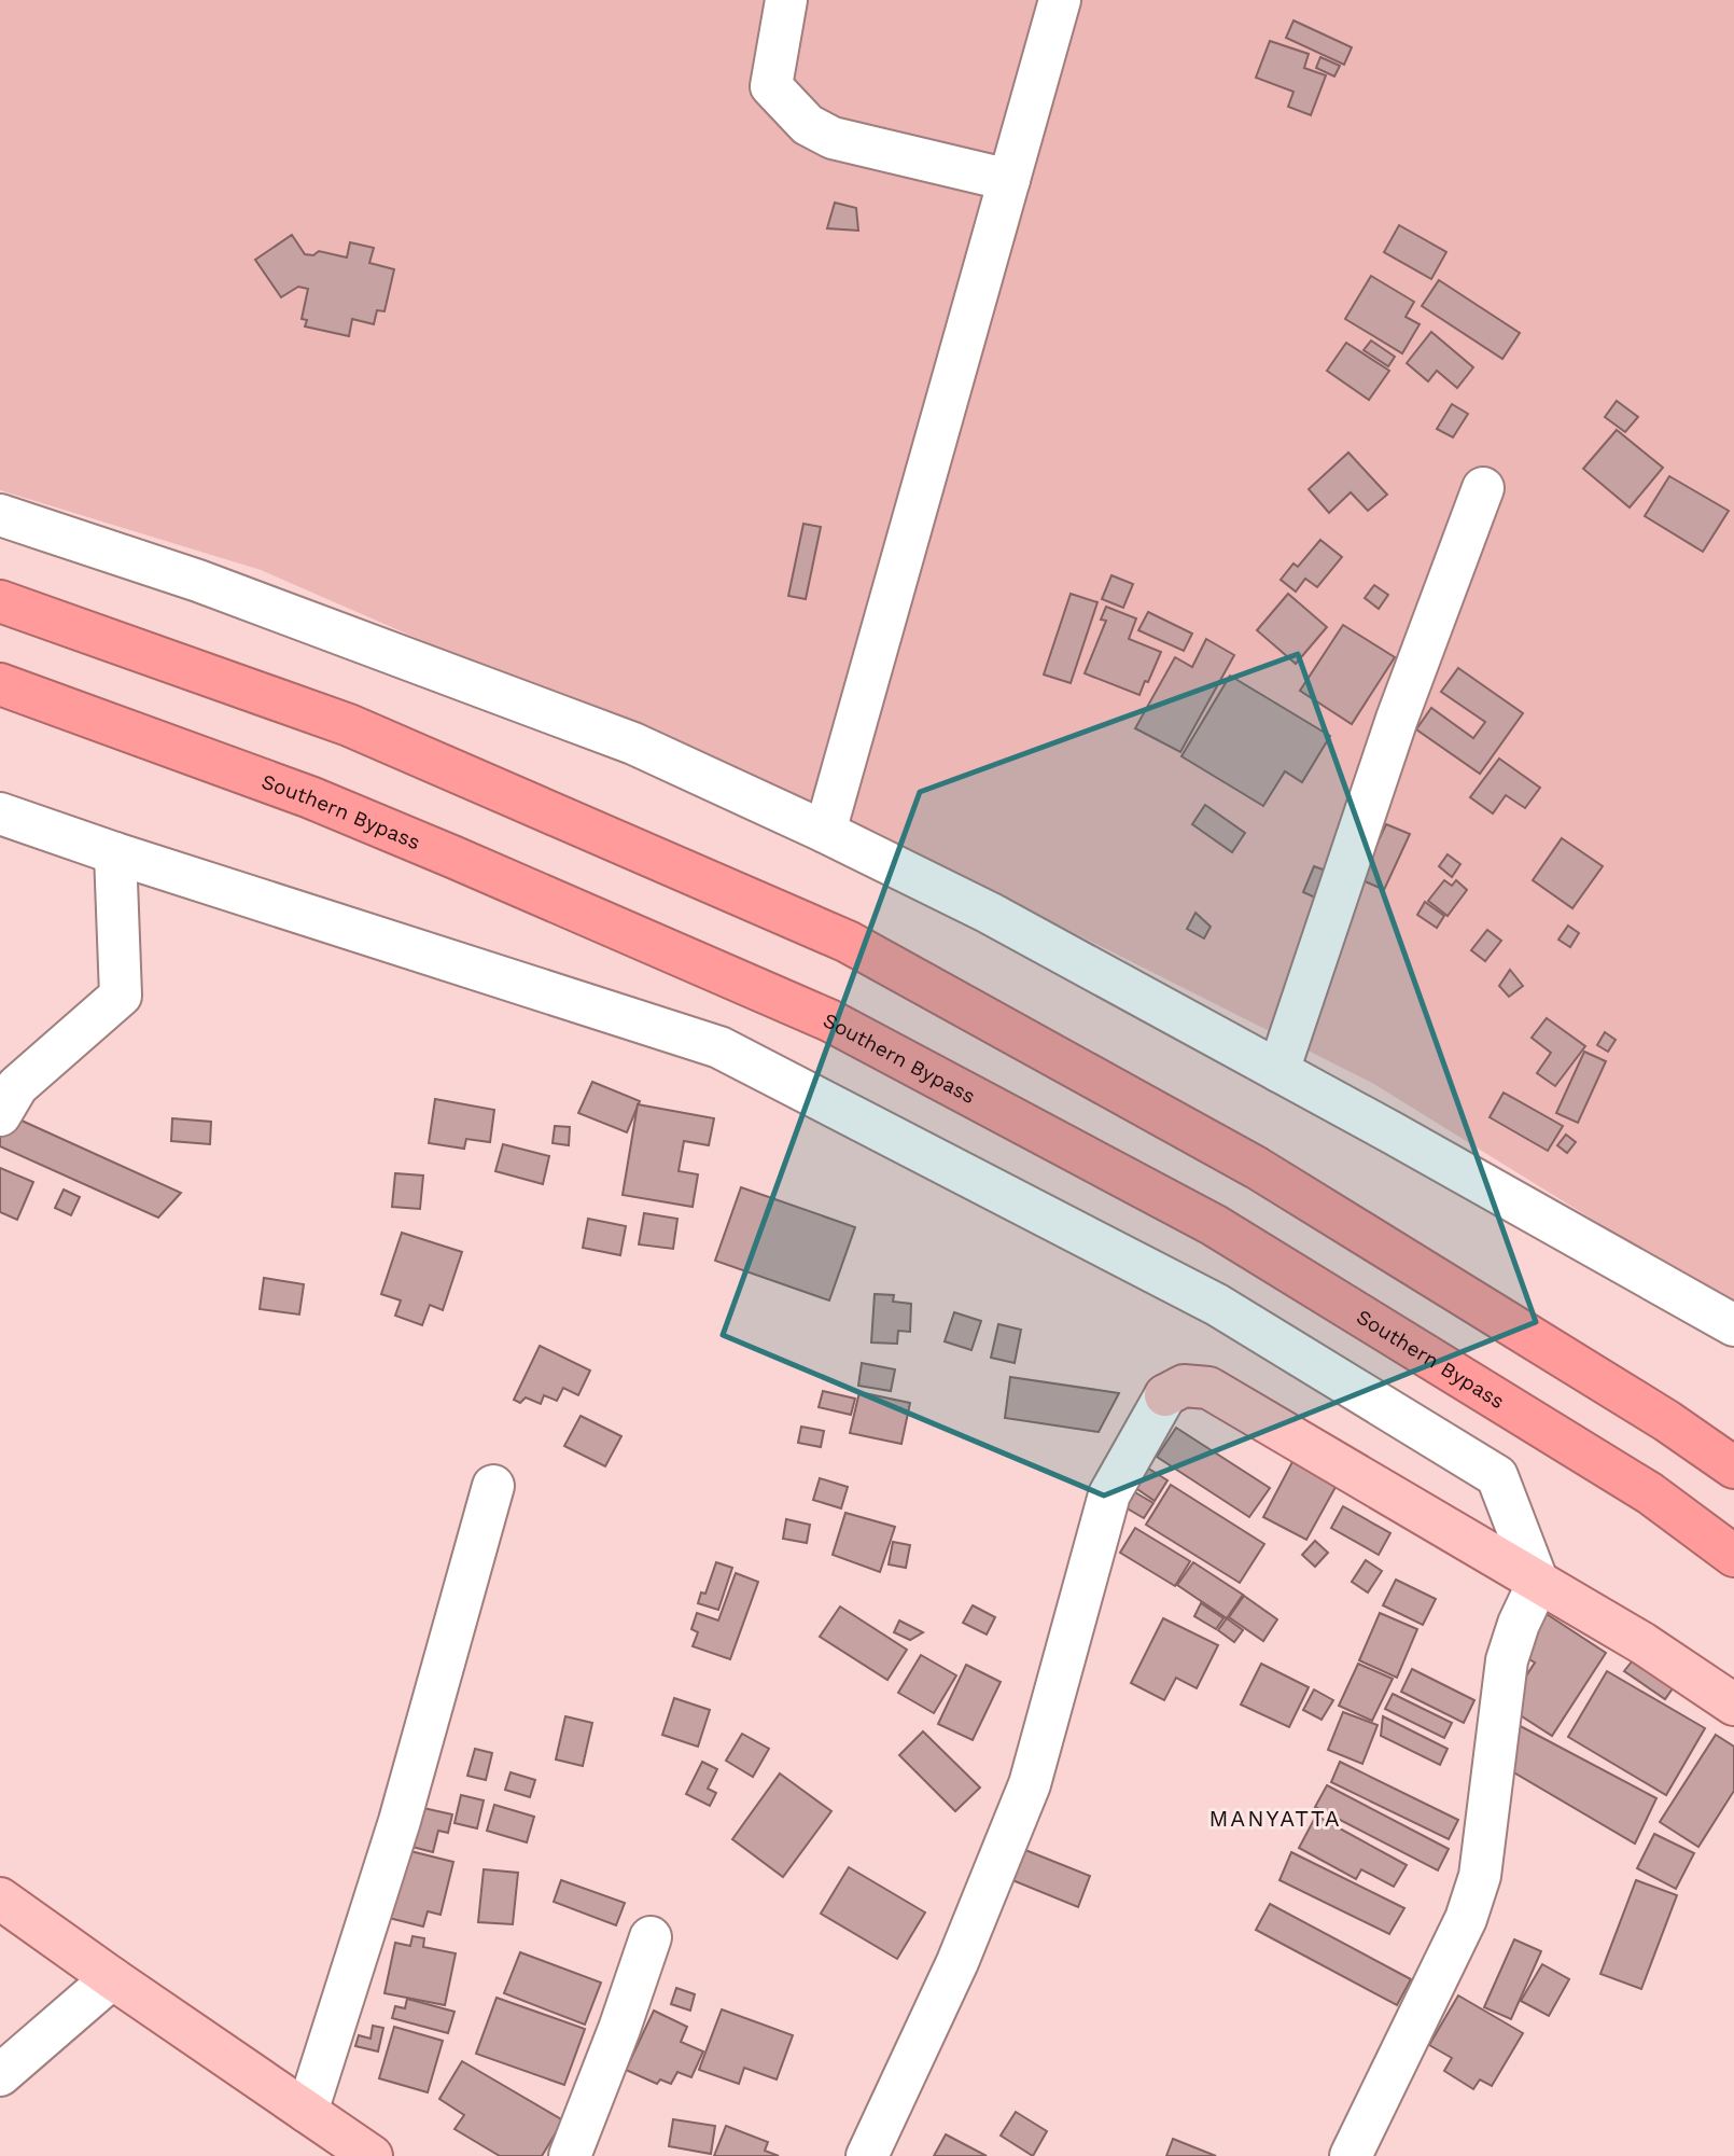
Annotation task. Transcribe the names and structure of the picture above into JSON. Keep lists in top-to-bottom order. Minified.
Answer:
{"streets":{"highway":["Southern Bypass"]},"districts":["MANYATTA"]}
